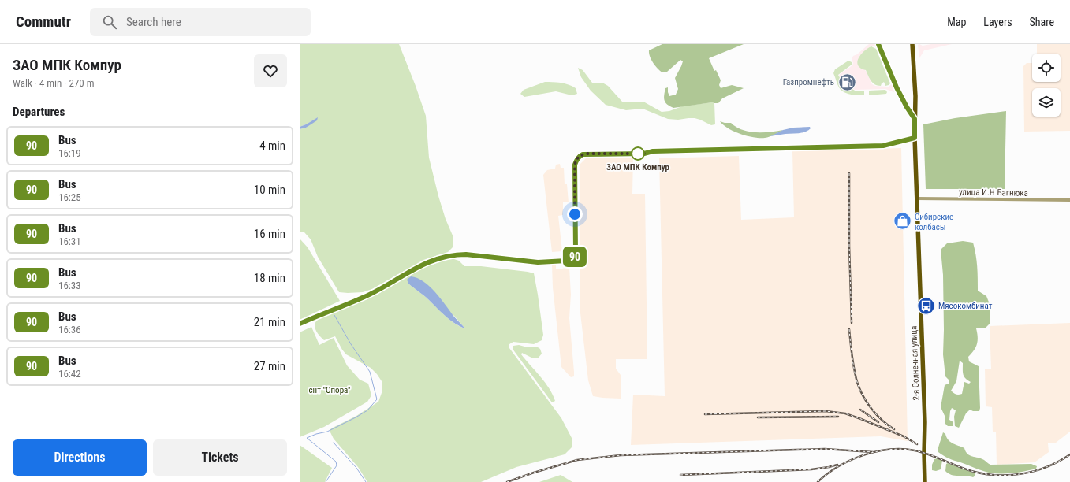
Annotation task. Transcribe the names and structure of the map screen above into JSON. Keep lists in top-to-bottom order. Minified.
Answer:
{"streets":{"main road":["2-я Солнечная улица"],"street":["улица И.Н.Багнюка"]},"crossings":[["улица И.Н.Багнюка","2-я Солнечная улица"]],"parks":["снт \"Опора\""],"places":{"fuel station":["Газпромнефть"],"other":["ЗАО МПК Компур"],"shop":["Сибирские колбасы"],"bus stop":["Мясокомбинат"]},"lines":["bus line 90"],"page":{"header":"Commutr","search":"Search here","nav":["Map","Layers","Share"],"heading":[["ЗАО МПК Компур","Walk · 4 min · 270 m"],"Departures"],"on_map":"90","list":[{"mark":"90","name":"Bus","note":"16:19","value":"4 min"},{"mark":"90","name":"Bus","note":"16:25","value":"10 min"},{"mark":"90","name":"Bus","note":"16:31","value":"16 min"},{"mark":"90","name":"Bus","note":"16:33","value":"18 min"},{"mark":"90","name":"Bus","note":"16:36","value":"21 min"},{"mark":"90","name":"Bus","note":"16:42","value":"27 min"}],"buttons":["Directions","Tickets"]}}
